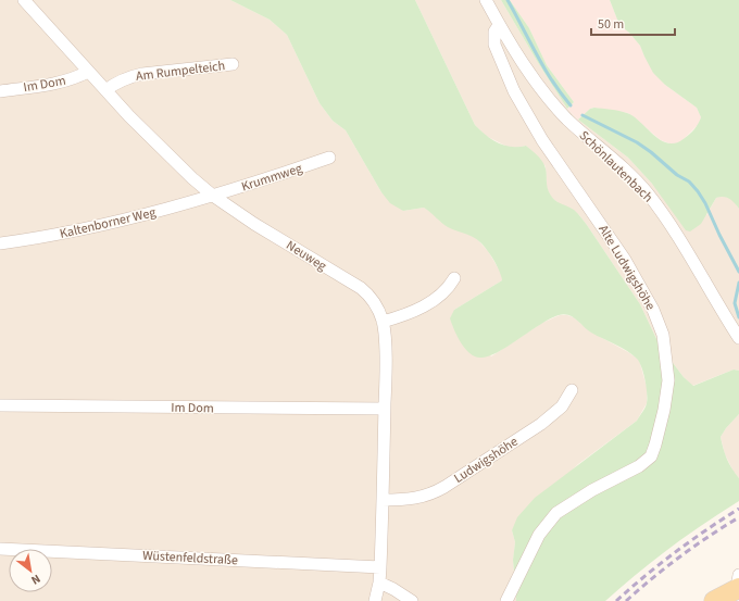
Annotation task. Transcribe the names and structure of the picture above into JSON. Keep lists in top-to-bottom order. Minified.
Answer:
{"streets":{"street":["Am Rumpelteich","Im Dom","Schönlautenbach","Krummweg","Kaltenborner Weg","Neuweg","Alte Ludwigshöhe","Ludwigshöhe","Wüstenfeldstraße"]},"crossings":[["Am Rumpelteich","Neuweg"],["Im Dom","Neuweg"],["Schönlautenbach","Alte Ludwigshöhe"],["Krummweg","Kaltenborner Weg"],["Krummweg","Neuweg"],["Kaltenborner Weg","Neuweg"],["Neuweg","Ludwigshöhe"],["Neuweg","Wüstenfeldstraße"]],"scale_bar":"50 m","north":"bottom right"}
